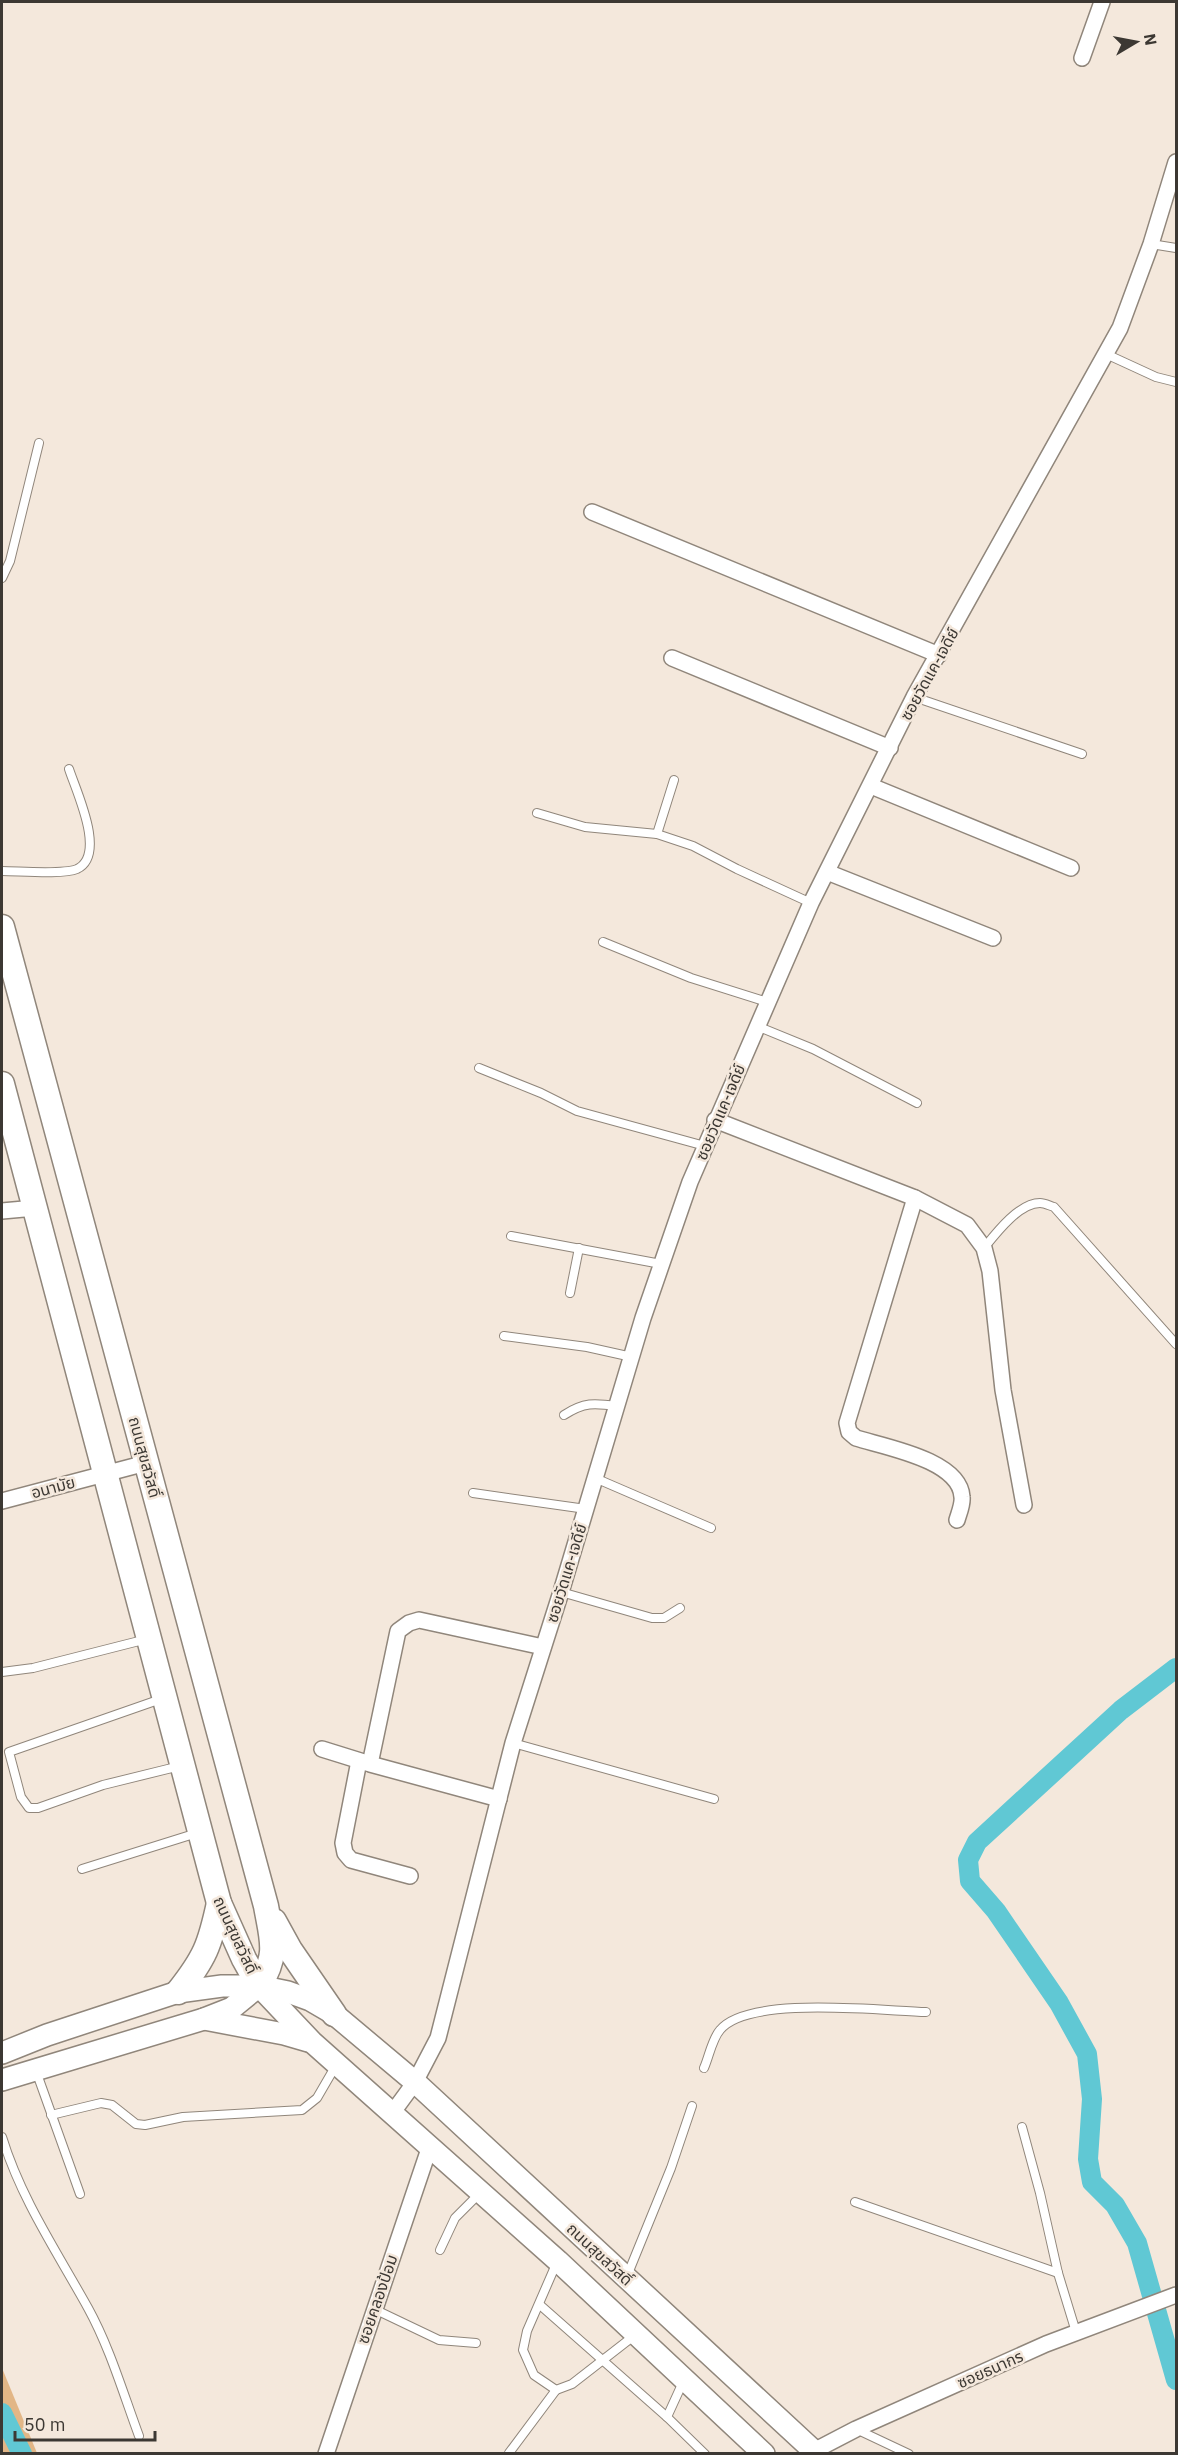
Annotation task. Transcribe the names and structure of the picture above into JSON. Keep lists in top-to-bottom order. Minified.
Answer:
{"streets":{"main road":["ถนนสุขสวัสดิ์"],"street":["ซอยวัดแค-เจดีย์","อนามัย","ซอยคลองป้อม","ซอยธนากร"]},"crossings":[["ซอยวัดแค-เจดีย์","ถนนสุขสวัสดิ์"],["ถนนสุขสวัสดิ์","อนามัย"],["ถนนสุขสวัสดิ์","ซอยคลองป้อม"],["ถนนสุขสวัสดิ์","ซอยธนากร"]],"scale_bar":"50 m","north":"right"}
